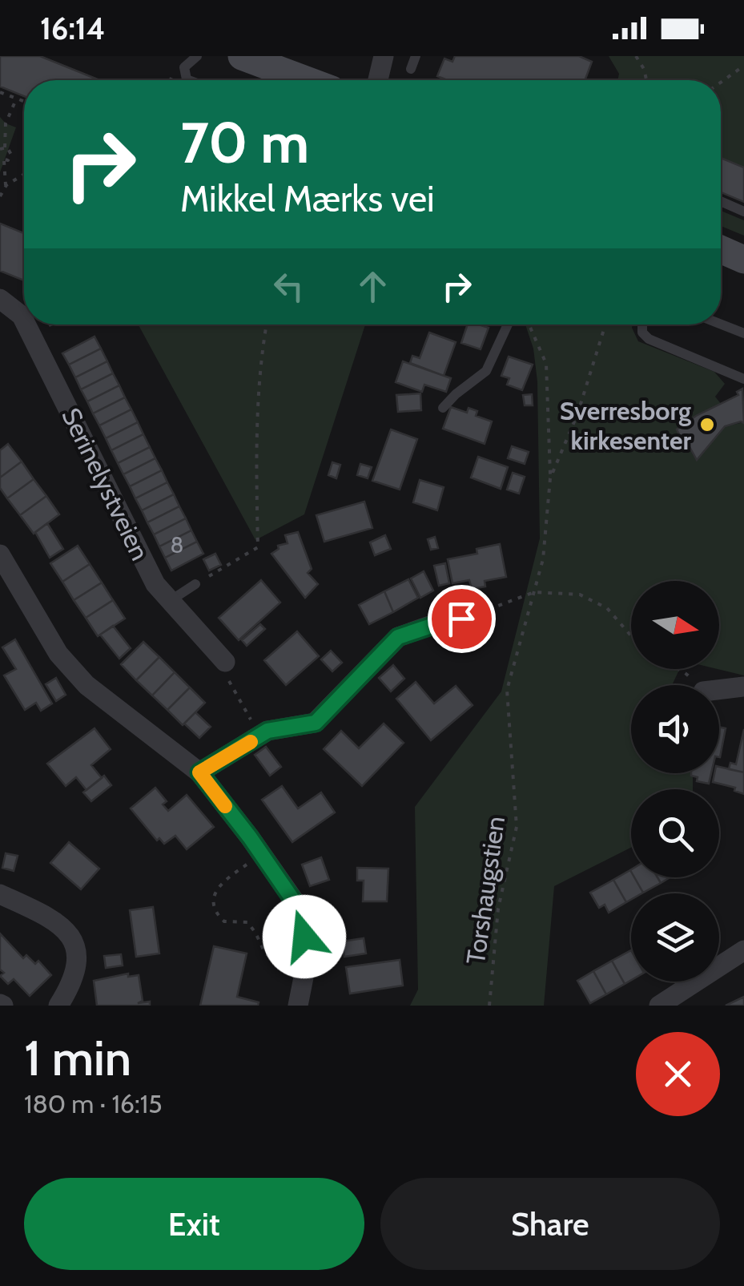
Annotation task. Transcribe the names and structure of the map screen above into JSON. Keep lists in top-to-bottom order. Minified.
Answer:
{"streets":{"street":["Serinelystveien"],"path":["Torshaugstien"]},"places":["Sverresborg kirkesenter"],"house_numbers":["8"],"north":"right","page":{"status":"16:14","turn":["70 m","Mikkel Mærks vei"],"heading":["1 min","180 m · 16:15"],"buttons":["Exit","Share"]}}
